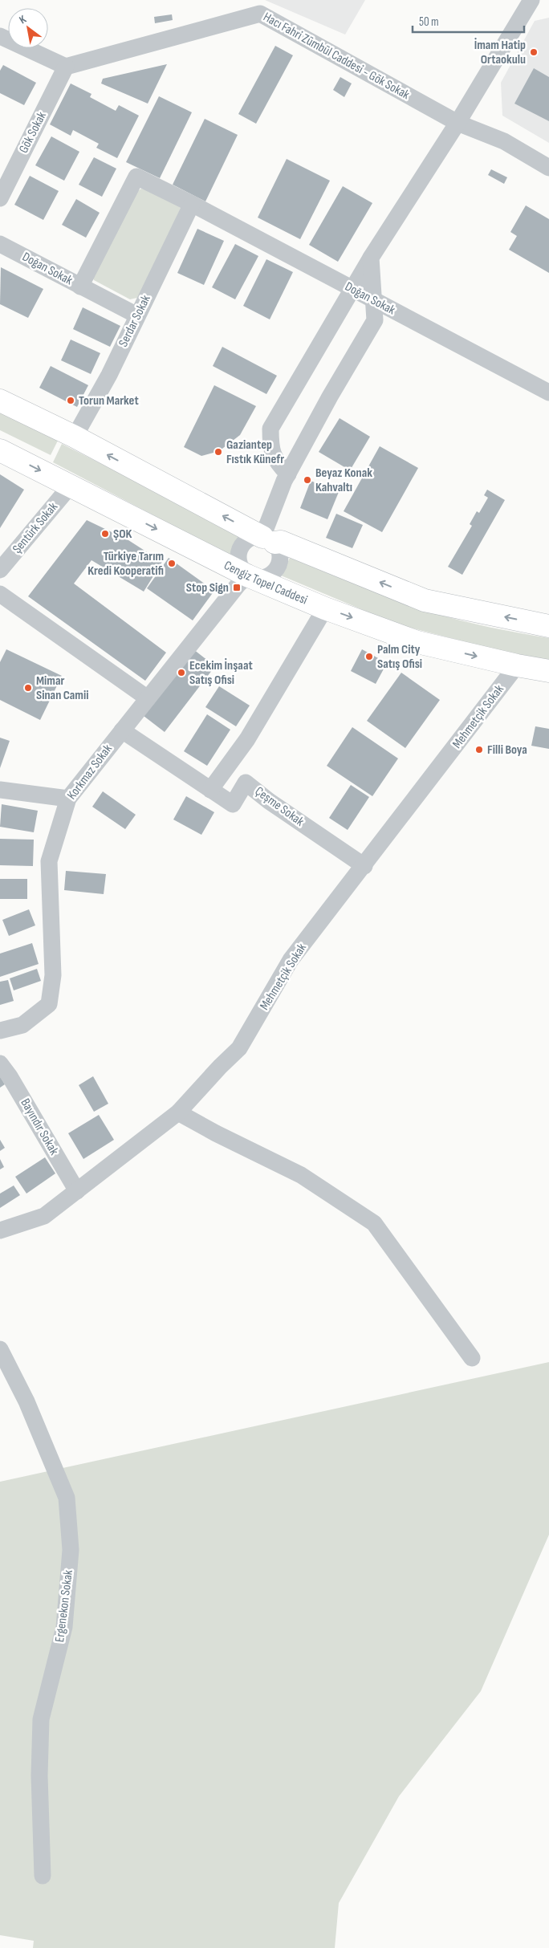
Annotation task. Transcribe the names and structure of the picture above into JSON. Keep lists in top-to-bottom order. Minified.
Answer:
{"streets":{"main road":["Cengiz Topel Caddesi"],"street":["Hacı Fahri Zümbül Caddesi - Gök Sokak","Gök Sokak","Doğan Sokak","Serdar Sokak","Şentürk Sokak","Mehmetçik Sokak","Korkmaz Sokak","Çeşme Sokak","Bayındır Sokak","Ergenekon Sokak"]},"crossings":[["Hacı Fahri Zümbül Caddesi - Gök Sokak","Gök Sokak"],["Doğan Sokak","Serdar Sokak"],["Şentürk Sokak","Cengiz Topel Caddesi"],["Cengiz Topel Caddesi","Mehmetçik Sokak"],["Cengiz Topel Caddesi","Korkmaz Sokak"],["Mehmetçik Sokak","Çeşme Sokak"],["Mehmetçik Sokak","Bayındır Sokak"],["Korkmaz Sokak","Çeşme Sokak"]],"places":{"other":["İmam Hatip Ortaokulu","Torun Market","Gaziantep Fıstık Künefr","Beyaz Konak Kahvaltı","ŞOK","Türkiye Tarım Kredi Kooperatifi","Palm City Satış Ofisi","Ecekim İnşaat Satış Ofisi","Mimar Sinan Camii","Filli Boya"],"transit":["Stop Sign"]},"scale_bar":"50 m","north":"top left"}
